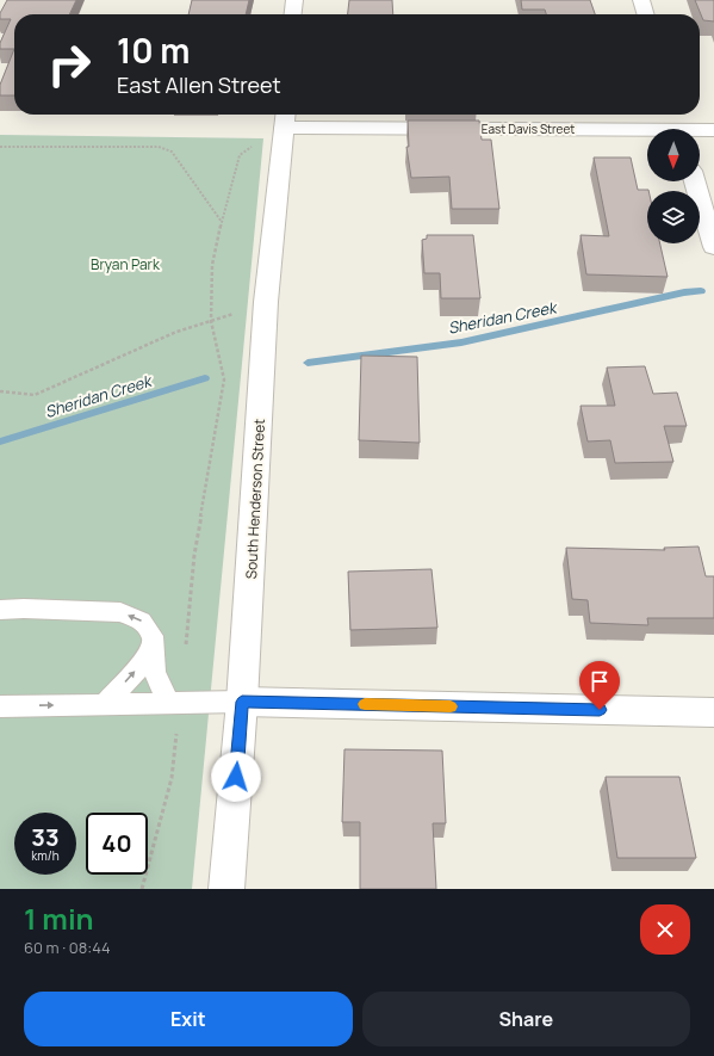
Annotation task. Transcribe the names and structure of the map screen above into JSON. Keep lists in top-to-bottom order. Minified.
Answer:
{"streets":{"street":["East Davis Street","South Henderson Street"]},"crossings":[["East Davis Street","South Henderson Street"]],"water":["Sheridan Creek"],"parks":["Bryan Park"],"north":"bottom","page":{"turn":["10 m","East Allen Street"],"speed":"33 km/h","limit":"40","heading":["1 min","60 m · 08:44"],"buttons":["Exit","Share"]}}
